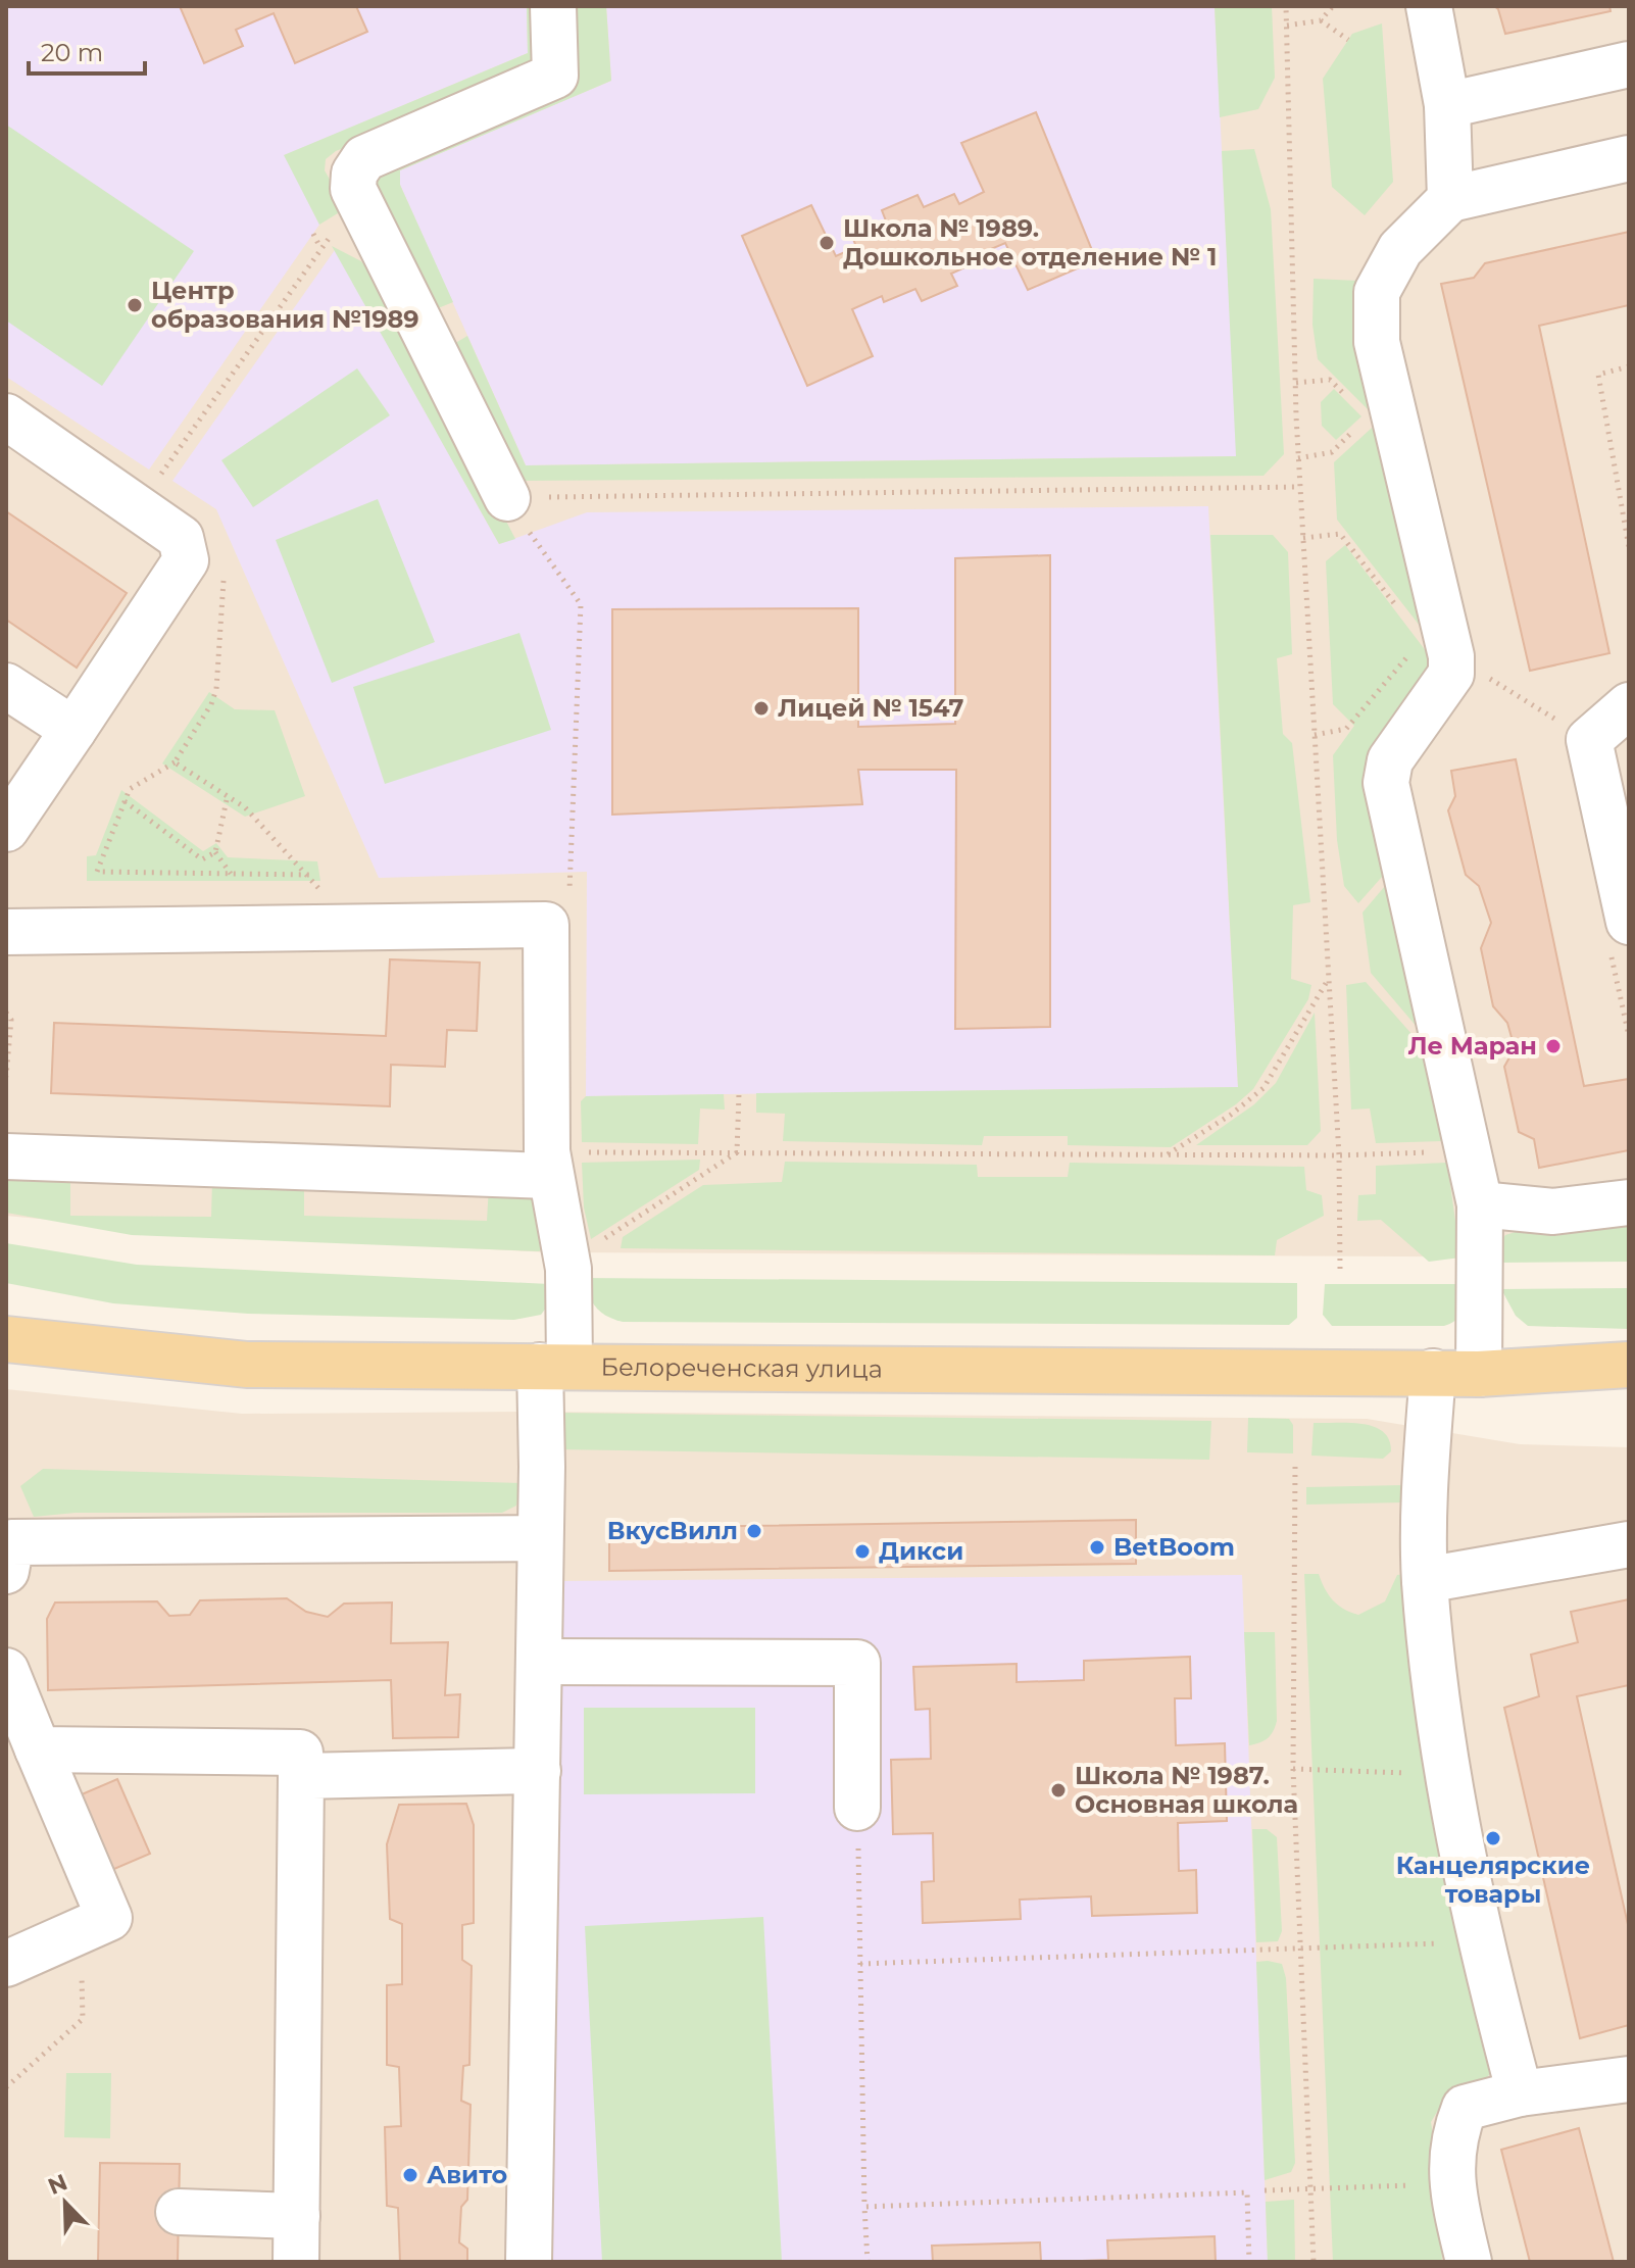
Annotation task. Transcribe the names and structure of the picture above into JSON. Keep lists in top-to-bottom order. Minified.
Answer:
{"streets":{"main road":["Белореченская улица"]},"places":["Школа № 1989. Дошкольное отделение № 1","Центр образования №1989","Лицей № 1547","Ле Маран","ВкусВилл","BetBoom","Дикси","Школа № 1987. Основная школа","Канцелярские товары","Авито"],"scale_bar":"20 m","north":"top left"}
